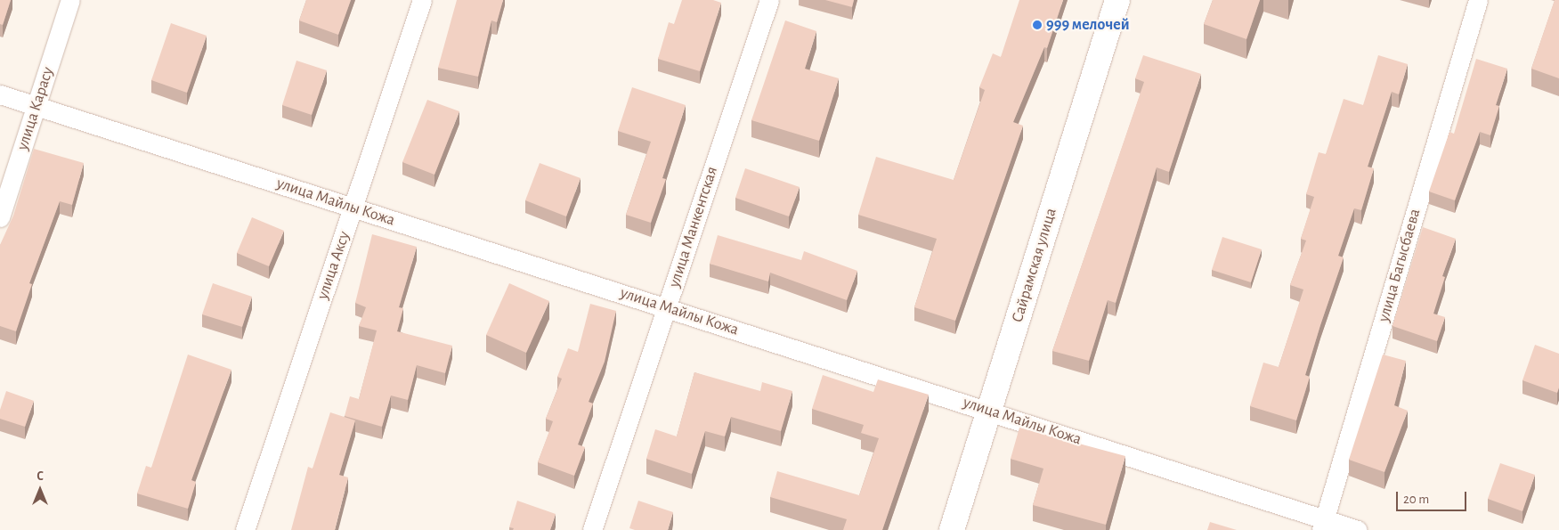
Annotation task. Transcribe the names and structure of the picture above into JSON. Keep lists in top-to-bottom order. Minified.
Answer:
{"streets":{"main road":["Сайрамская улица"],"street":["улица Карасу","улица Майлы Кожа","улица Манкентская","улица Аксу","улица Багысбаева"]},"crossings":[["улица Карасу","улица Майлы Кожа"],["улица Майлы Кожа","улица Манкентская"],["улица Майлы Кожа","улица Аксу"],["улица Майлы Кожа","Сайрамская улица"],["улица Майлы Кожа","улица Багысбаева"]],"places":["999 мелочей"],"scale_bar":"20 m","north":"top"}
